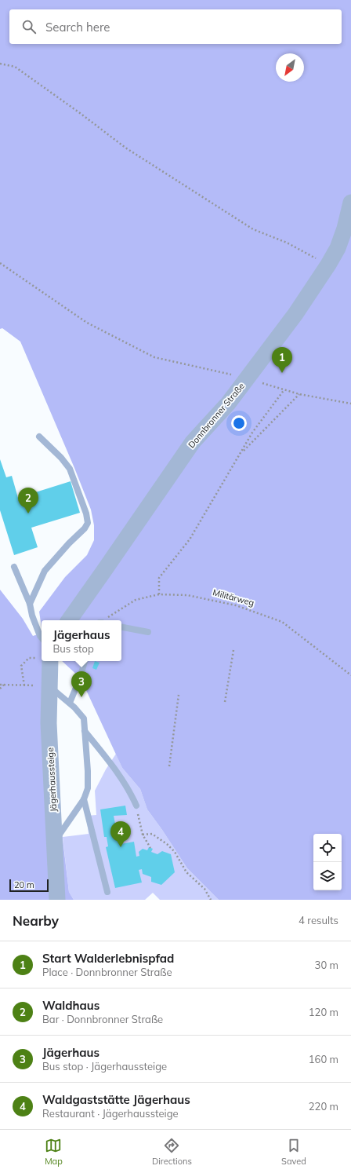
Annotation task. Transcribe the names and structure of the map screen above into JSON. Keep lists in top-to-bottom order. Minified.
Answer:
{"streets":{"street":["Donnbronner Straße","Jägerhaussteige"],"path":["Militärweg"]},"scale_bar":"20 m","north":"bottom left","page":{"search":"Search here","pins":["1","2","3","4"],"popup":["Jägerhaus","Bus stop"],"scale":"20 m","heading":["Nearby","4 results"],"list":[{"mark":"1","name":"Start Walderlebnispfad","note":"Place · Donnbronner Straße","value":"30 m"},{"mark":"2","name":"Waldhaus","note":"Bar · Donnbronner Straße","value":"120 m"},{"mark":"3","name":"Jägerhaus","note":"Bus stop · Jägerhaussteige","value":"160 m"},{"mark":"4","name":"Waldgaststätte Jägerhaus","note":"Restaurant · Jägerhaussteige","value":"220 m"}],"nav":["Map","Directions","Saved"]}}
